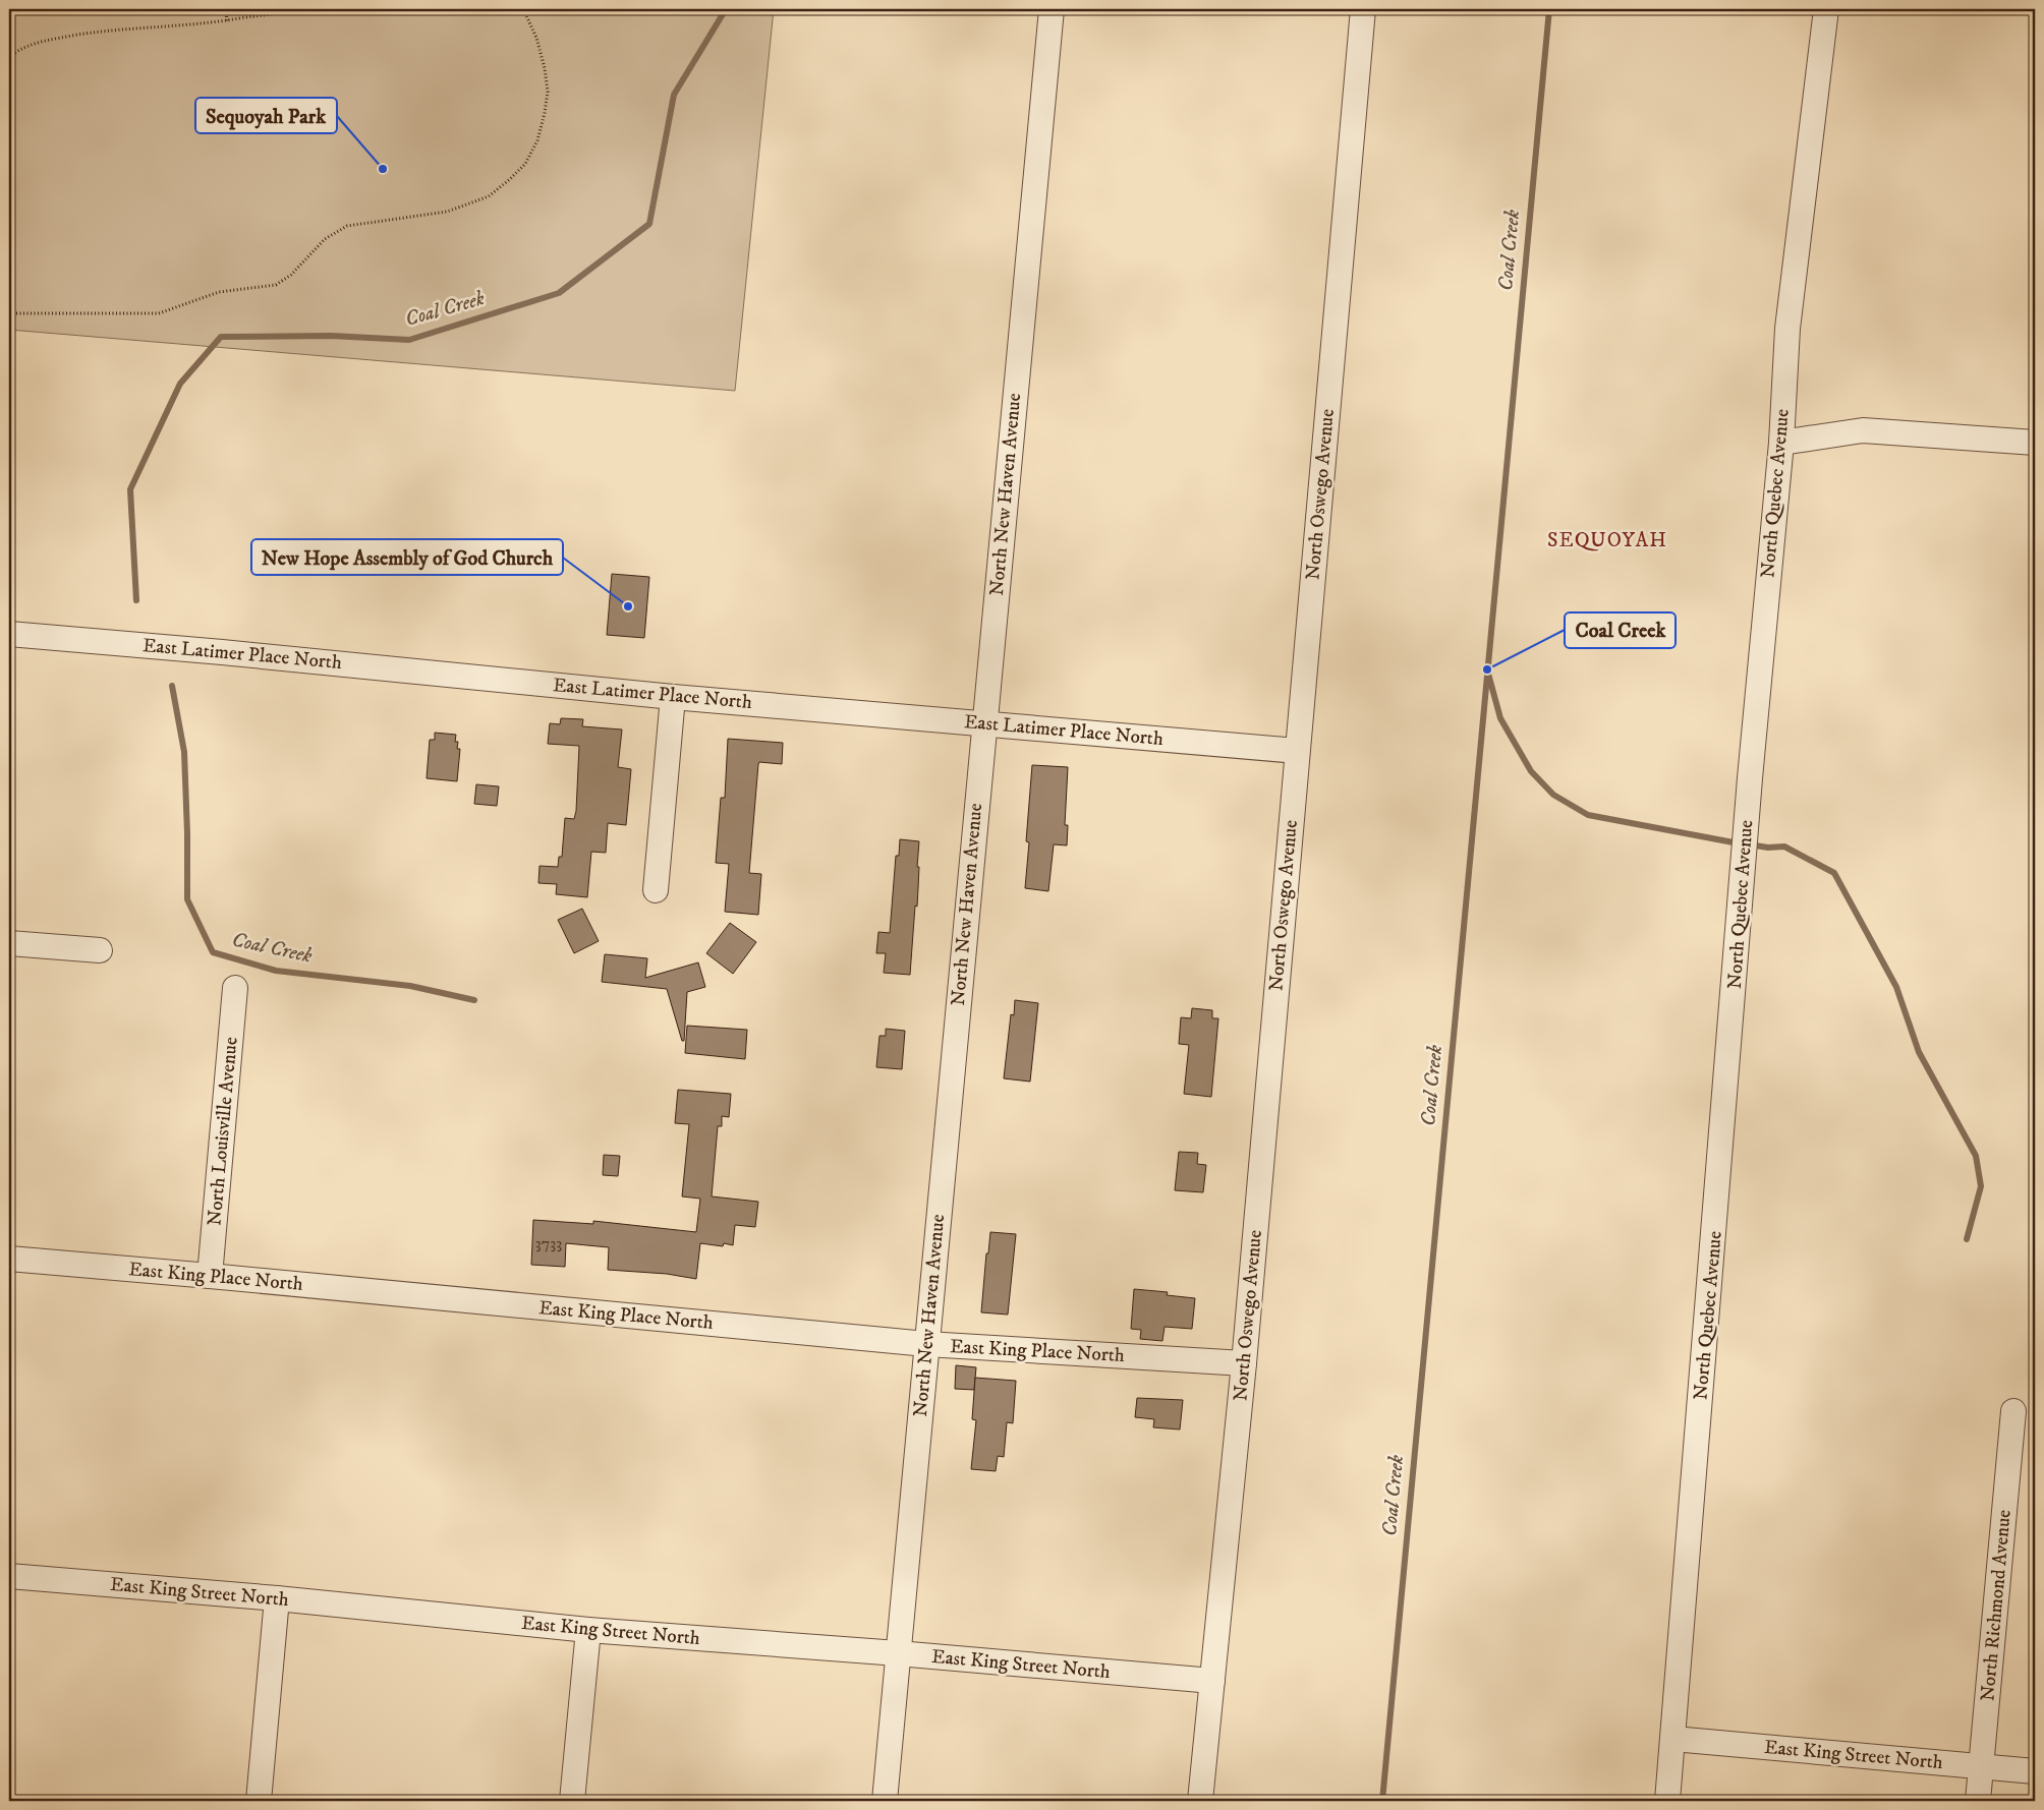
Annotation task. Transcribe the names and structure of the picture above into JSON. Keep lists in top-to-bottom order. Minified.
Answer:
{"streets":{"street":["North Quebec Avenue","North New Haven Avenue","North Oswego Avenue","East Latimer Place North","North Louisville Avenue","East King Place North","East King Street North","North Richmond Avenue"]},"crossings":[["North Quebec Avenue","East King Street North"],["North New Haven Avenue","East Latimer Place North"],["North New Haven Avenue","East King Place North"],["North New Haven Avenue","East King Street North"],["North Oswego Avenue","East Latimer Place North"],["North Oswego Avenue","East King Place North"],["North Oswego Avenue","East King Street North"],["North Louisville Avenue","East King Place North"],["East King Street North","North Richmond Avenue"]],"districts":["SEQUOYAH"],"water":["Coal Creek"],"places":["Sequoyah Park","New Hope Assembly of God Church","Coal Creek"],"house_numbers":["3733"]}
